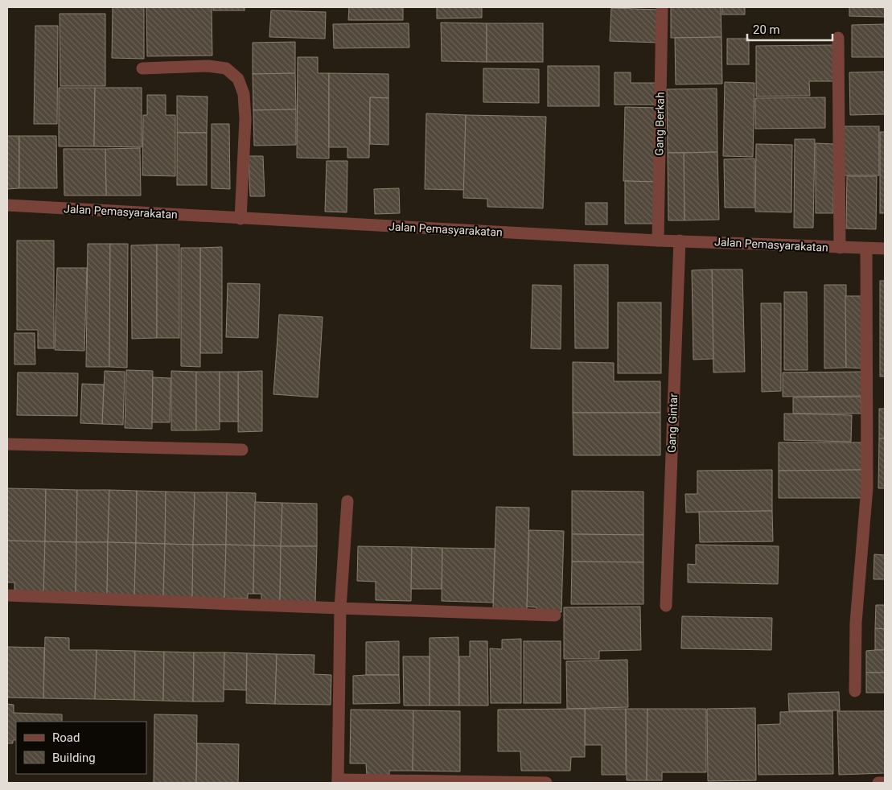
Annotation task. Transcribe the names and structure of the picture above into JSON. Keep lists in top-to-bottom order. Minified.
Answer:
{"streets":{"street":["Gang Berkah","Jalan Pemasyarakatan","Gang Gintar"]},"crossings":[["Gang Berkah","Jalan Pemasyarakatan"],["Jalan Pemasyarakatan","Gang Gintar"]],"legend":["Road","Building"],"scale_bar":"20 m"}
